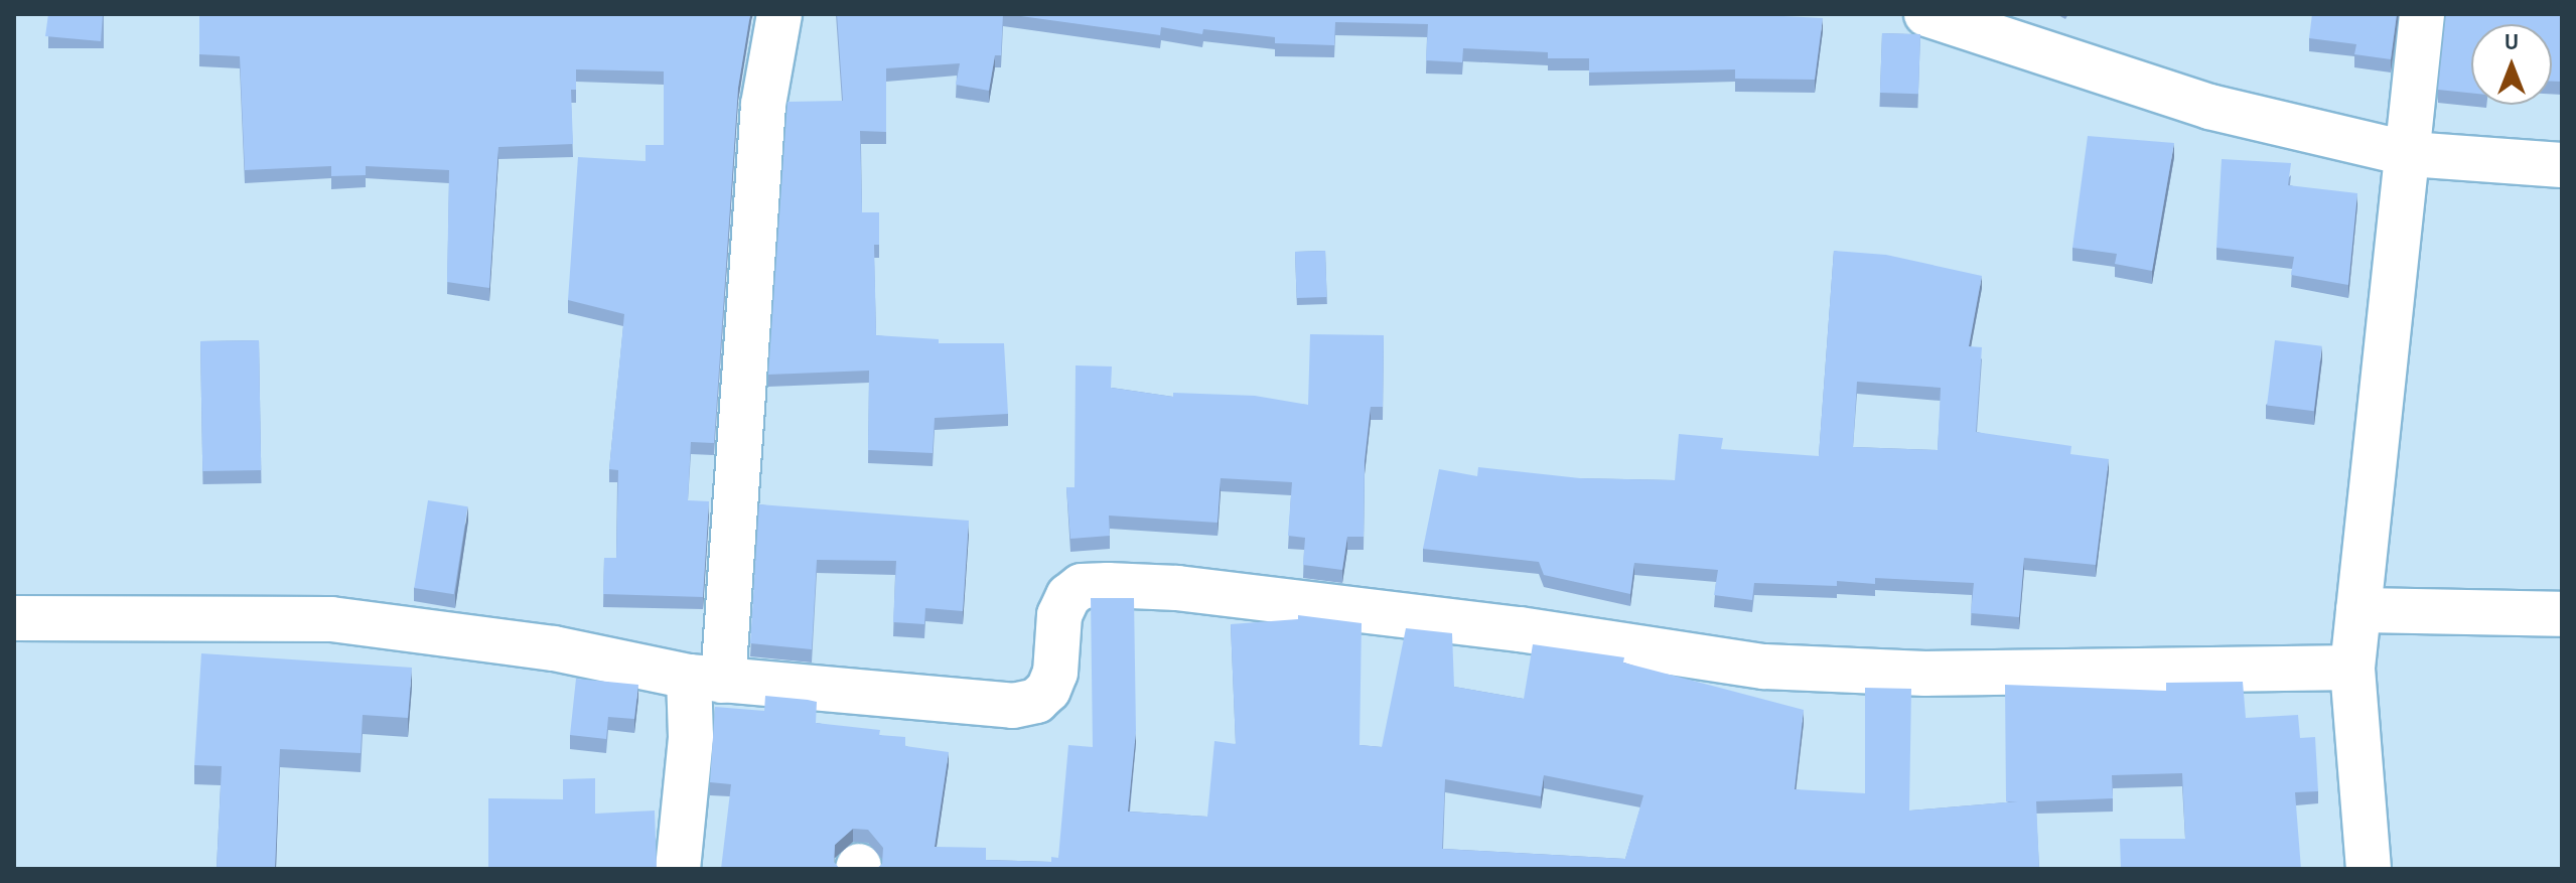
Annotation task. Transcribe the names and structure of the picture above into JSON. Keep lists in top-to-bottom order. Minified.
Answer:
{"north":"top"}
